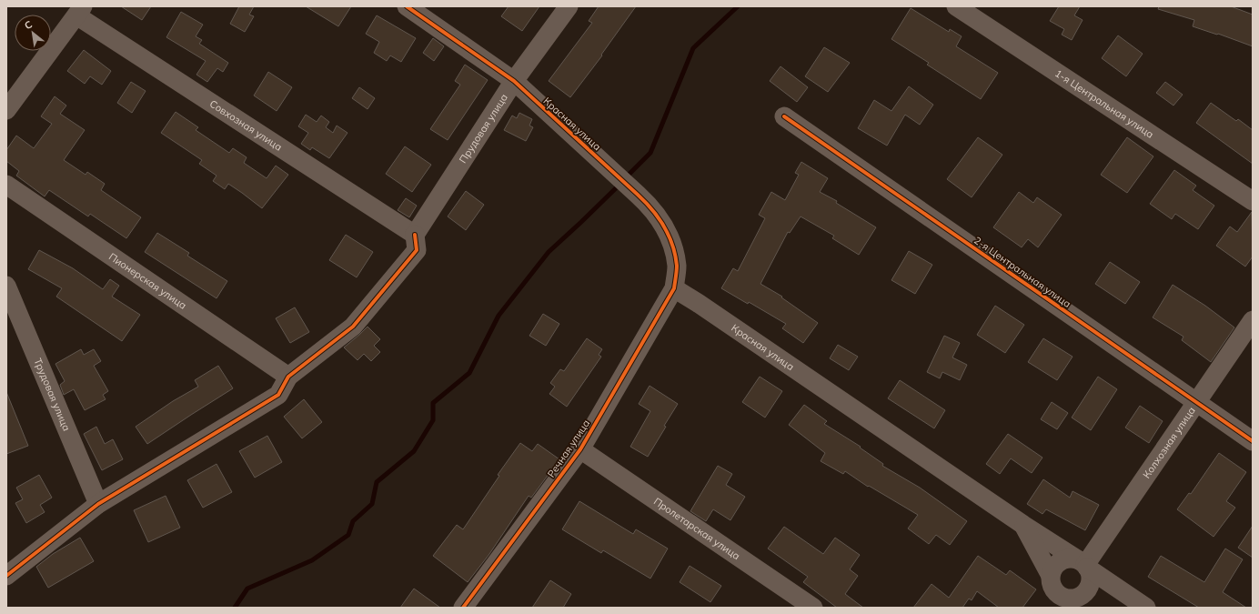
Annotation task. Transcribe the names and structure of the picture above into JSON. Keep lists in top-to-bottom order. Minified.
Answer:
{"streets":{"street":["1-я Центральная улица","Красная улица","Совхозная улица","Прудовая улица","2-я Центральная улица","Пионерская улица","Трудовая улица","Колхозная улица","Речная улица","Пролетарская улица"]},"crossings":[["Красная улица","Прудовая улица"],["Красная улица","Колхозная улица"],["Красная улица","Речная улица"],["Совхозная улица","Прудовая улица"],["2-я Центральная улица","Колхозная улица"],["Речная улица","Пролетарская улица"]],"north":"top left"}
